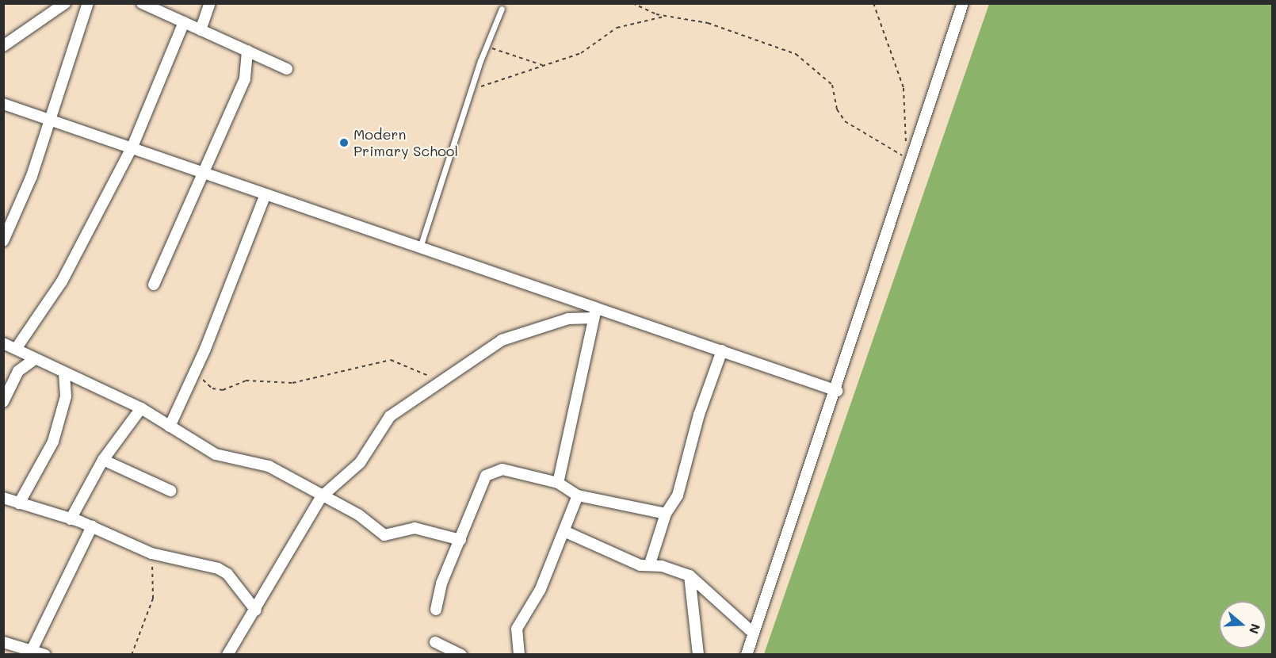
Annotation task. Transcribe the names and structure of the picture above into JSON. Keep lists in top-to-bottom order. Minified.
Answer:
{"places":["Modern Primary School"],"north":"right"}
